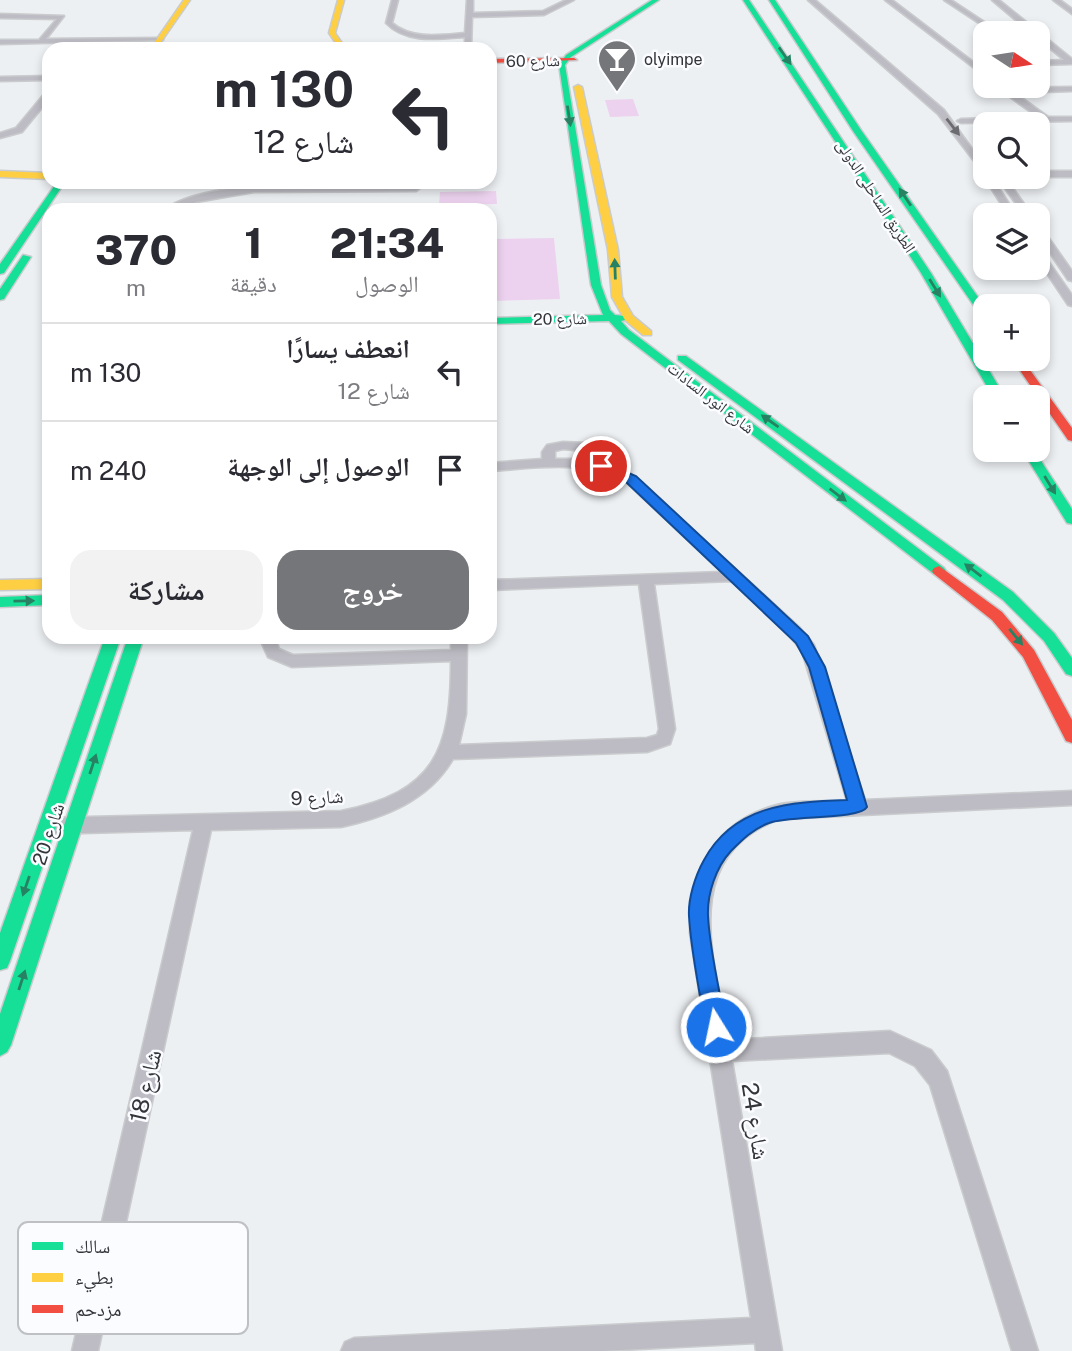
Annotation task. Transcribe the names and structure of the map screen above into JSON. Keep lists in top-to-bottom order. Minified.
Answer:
{"streets":{"main road":["شارع 60","الطريق الساحلى الدولى","شارع 20","شارع انور السادات"],"street":["شارع 9","شارع 18","شارع 24"]},"crossings":[["شارع 20","شارع انور السادات"],["شارع 20","شارع 9"],["شارع 9","شارع 18"]],"places":{"bar":["olyimpe"]},"legend":["سالك","بطيء","مزدحم"],"north":"right","page":{"map_buttons":["+","−"],"turn":["130 m","شارع 12"],"eta":["21:34","الوصول","1","دقيقة","370","m"],"list":[{"name":"انعطف يسارًا","note":"شارع 12","value":"130 m"},{"name":"الوصول إلى الوجهة","value":"240 m"}],"buttons":["خروج","مشاركة"]}}
